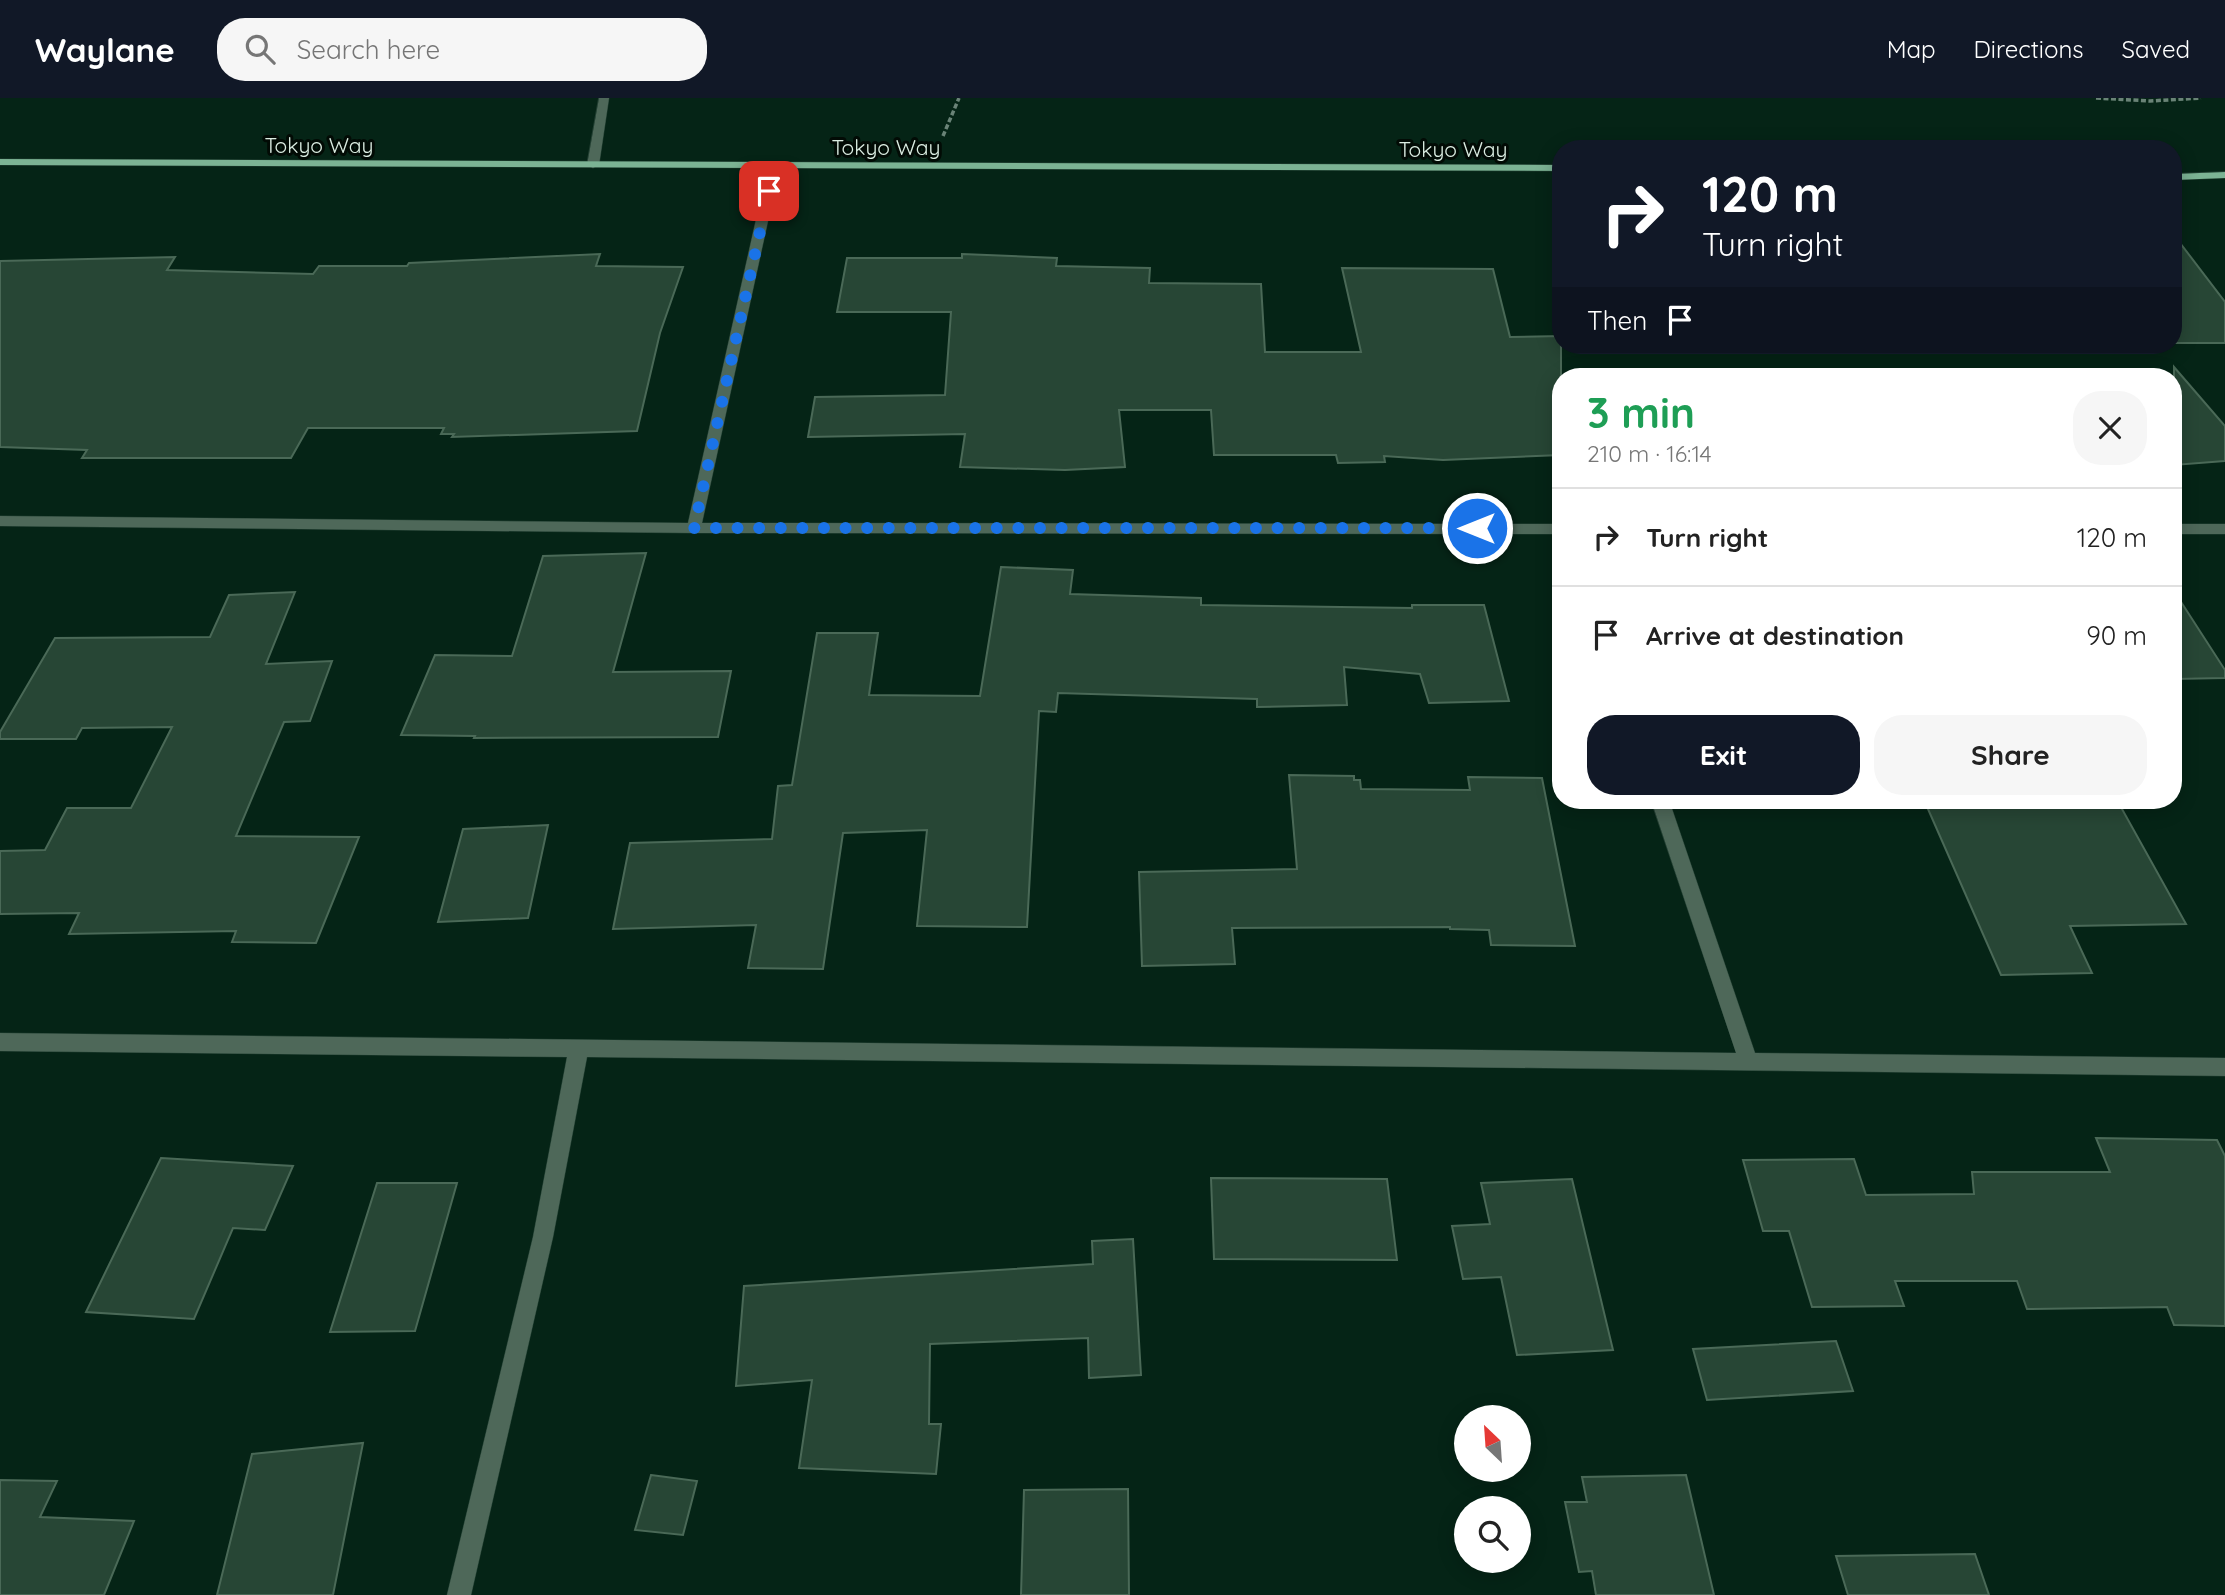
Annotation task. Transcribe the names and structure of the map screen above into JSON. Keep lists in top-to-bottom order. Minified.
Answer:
{"streets":{"main road":["Tokyo Way"]},"north":"top left","page":{"header":"Waylane","search":"Search here","nav":["Map","Directions","Saved"],"turn":["120 m","Turn right"],"then":"Then","heading":["3 min","210 m · 16:14"],"list":[{"name":"Turn right","value":"120 m"},{"name":"Arrive at destination","value":"90 m"}],"buttons":["Exit","Share"]}}
